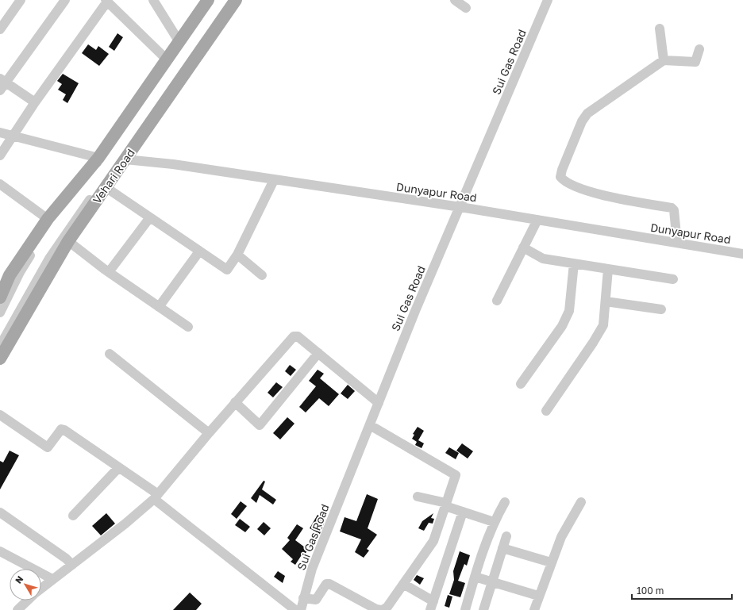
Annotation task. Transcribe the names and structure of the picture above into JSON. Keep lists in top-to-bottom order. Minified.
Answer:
{"streets":{"main road":["Vehari Road"],"street":["Sui Gas Road","Dunyapur Road"]},"crossings":[["Sui Gas Road","Dunyapur Road"],["Vehari Road","Dunyapur Road"]],"scale_bar":"100 m","north":"top left"}
